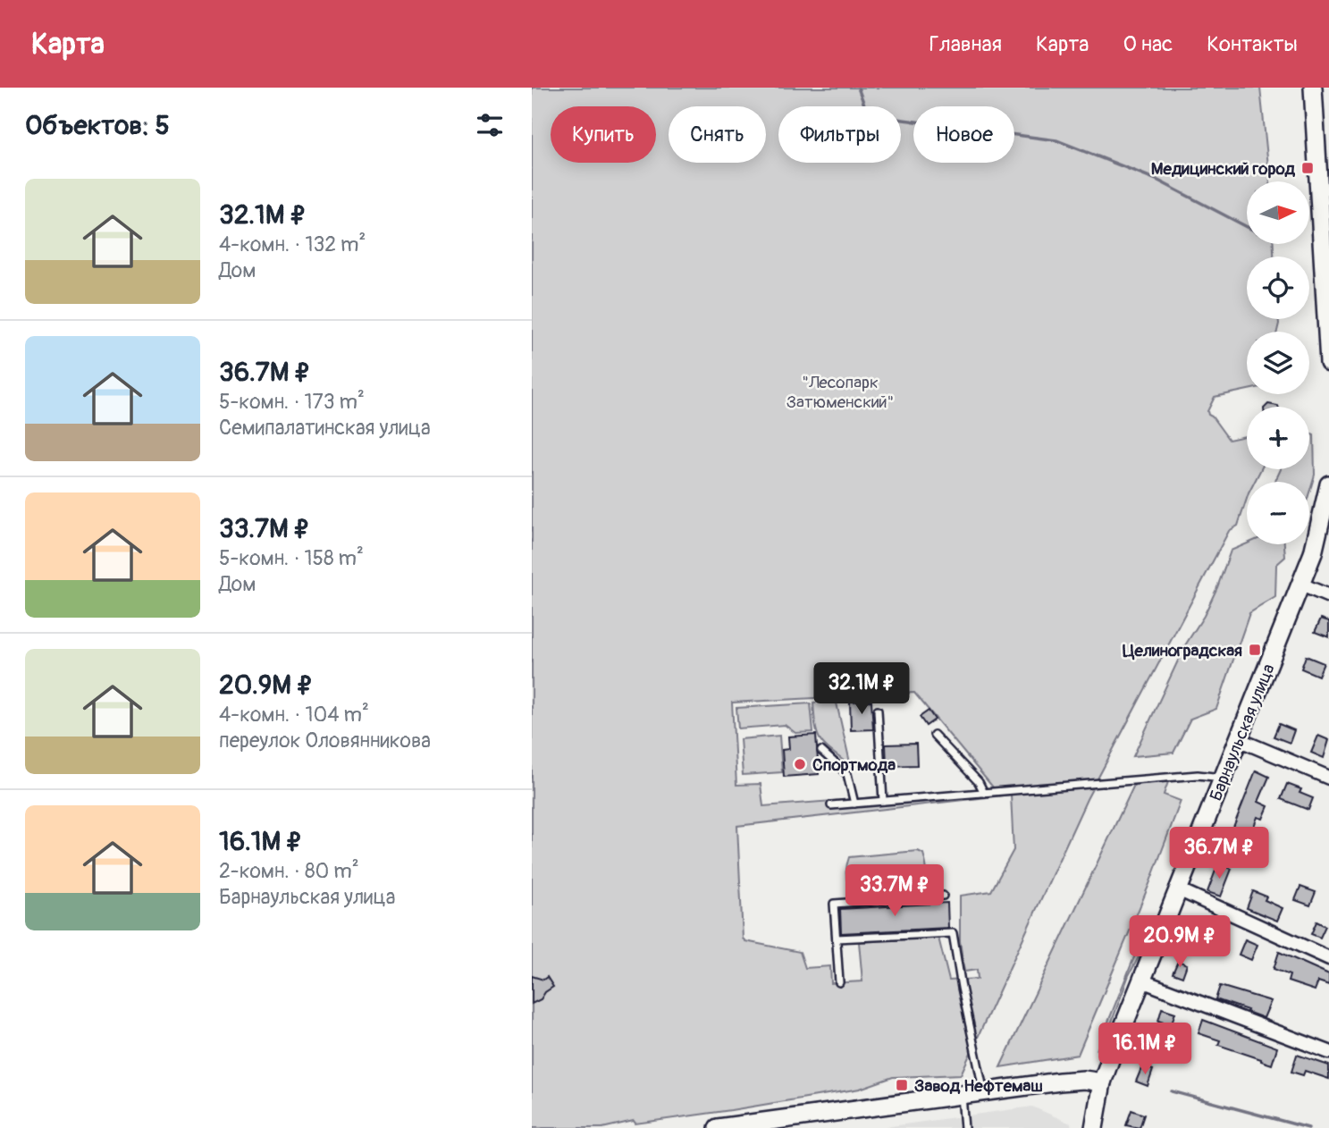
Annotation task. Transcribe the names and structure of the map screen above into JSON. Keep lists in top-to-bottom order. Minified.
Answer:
{"streets":{"street":["Барнаульская улица"]},"parks":["\"Лесопарк Затюменский\""],"places":{"transit":["Медицинский город","Целиноградская","Завод Нефтемаш"],"other":["Спортмода"]},"north":"right","page":{"header":"Карта","nav":["Главная","Карта","О нас","Контакты"],"heading":"Объектов: 5","chip":["Купить","Снять","Фильтры","Новое"],"list":[{"name":"32.1M ₽","note":"4-комн. · 132 m² · Дом"},{"name":"36.7M ₽","note":"5-комн. · 173 m² · Семипалатинская улица"},{"name":"33.7M ₽","note":"5-комн. · 158 m² · Дом"},{"name":"20.9M ₽","note":"4-комн. · 104 m² · переулок Оловянникова"},{"name":"16.1M ₽","note":"2-комн. · 80 m² · Барнаульская улица"}],"map_buttons":["+","−"],"price":["32.1M ₽","36.7M ₽","33.7M ₽","20.9M ₽","16.1M ₽"]}}
